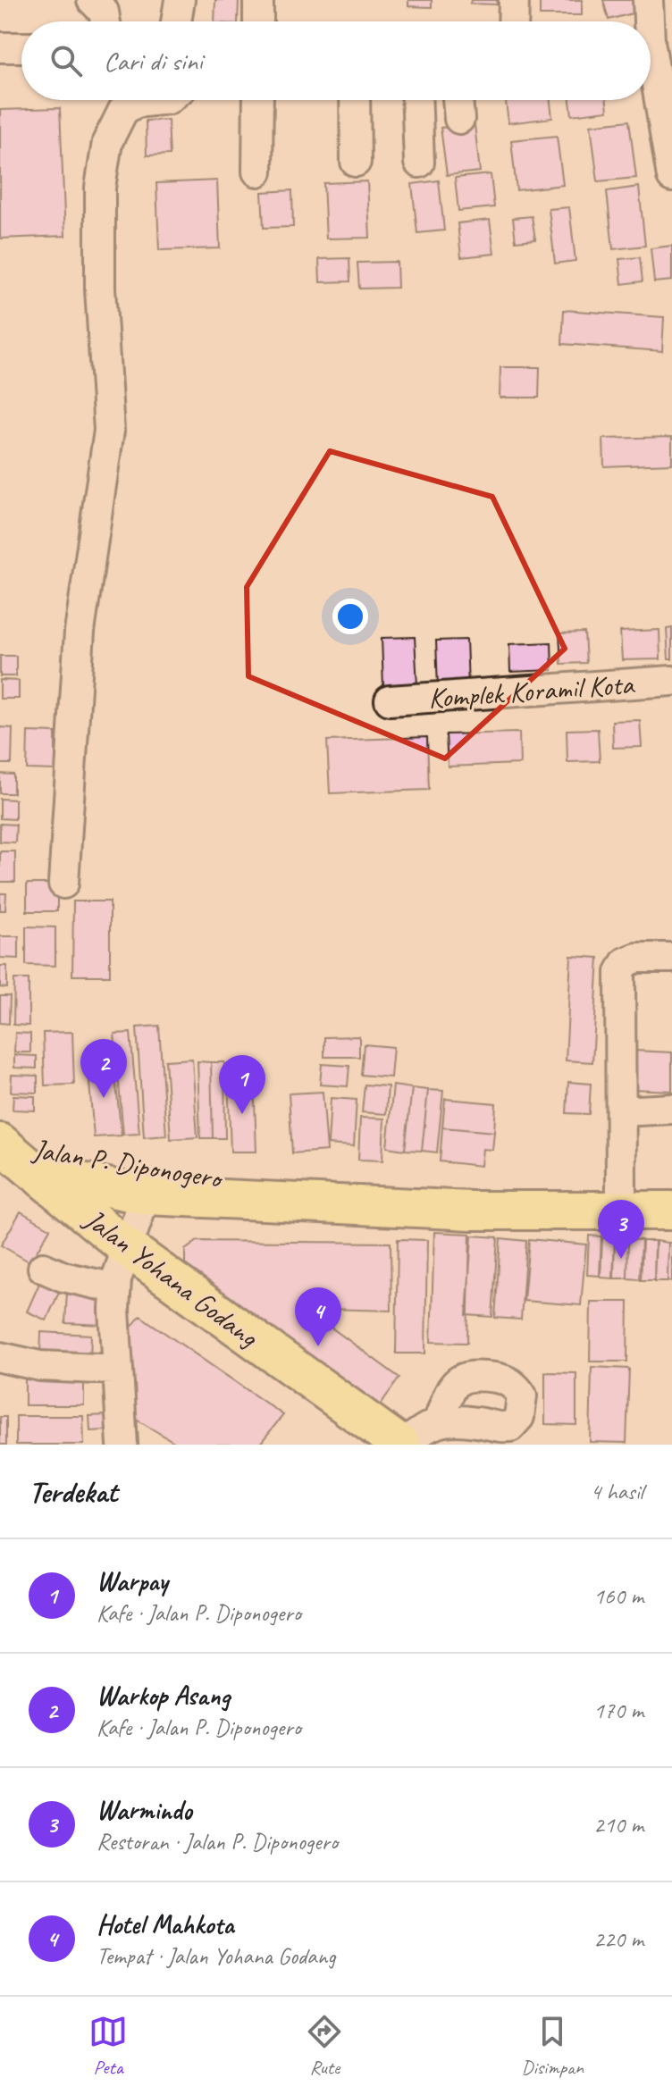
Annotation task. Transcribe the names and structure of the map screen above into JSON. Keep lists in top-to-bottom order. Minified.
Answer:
{"streets":{"main road":["Jalan P. Diponogero","Jalan Yohana Godang"],"street":["Komplek Koramil Kota"]},"crossings":[["Jalan P. Diponogero","Jalan Yohana Godang"]],"page":{"search":"Cari di sini","pins":["2","1","3","4"],"heading":["Terdekat","4 hasil"],"list":[{"mark":"1","name":"Warpay","note":"Kafe · Jalan P. Diponogero","value":"160 m"},{"mark":"2","name":"Warkop Asang","note":"Kafe · Jalan P. Diponogero","value":"170 m"},{"mark":"3","name":"Warmindo","note":"Restoran · Jalan P. Diponogero","value":"210 m"},{"mark":"4","name":"Hotel Mahkota","note":"Tempat · Jalan Yohana Godang","value":"220 m"}],"nav":["Peta","Rute","Disimpan"]}}
